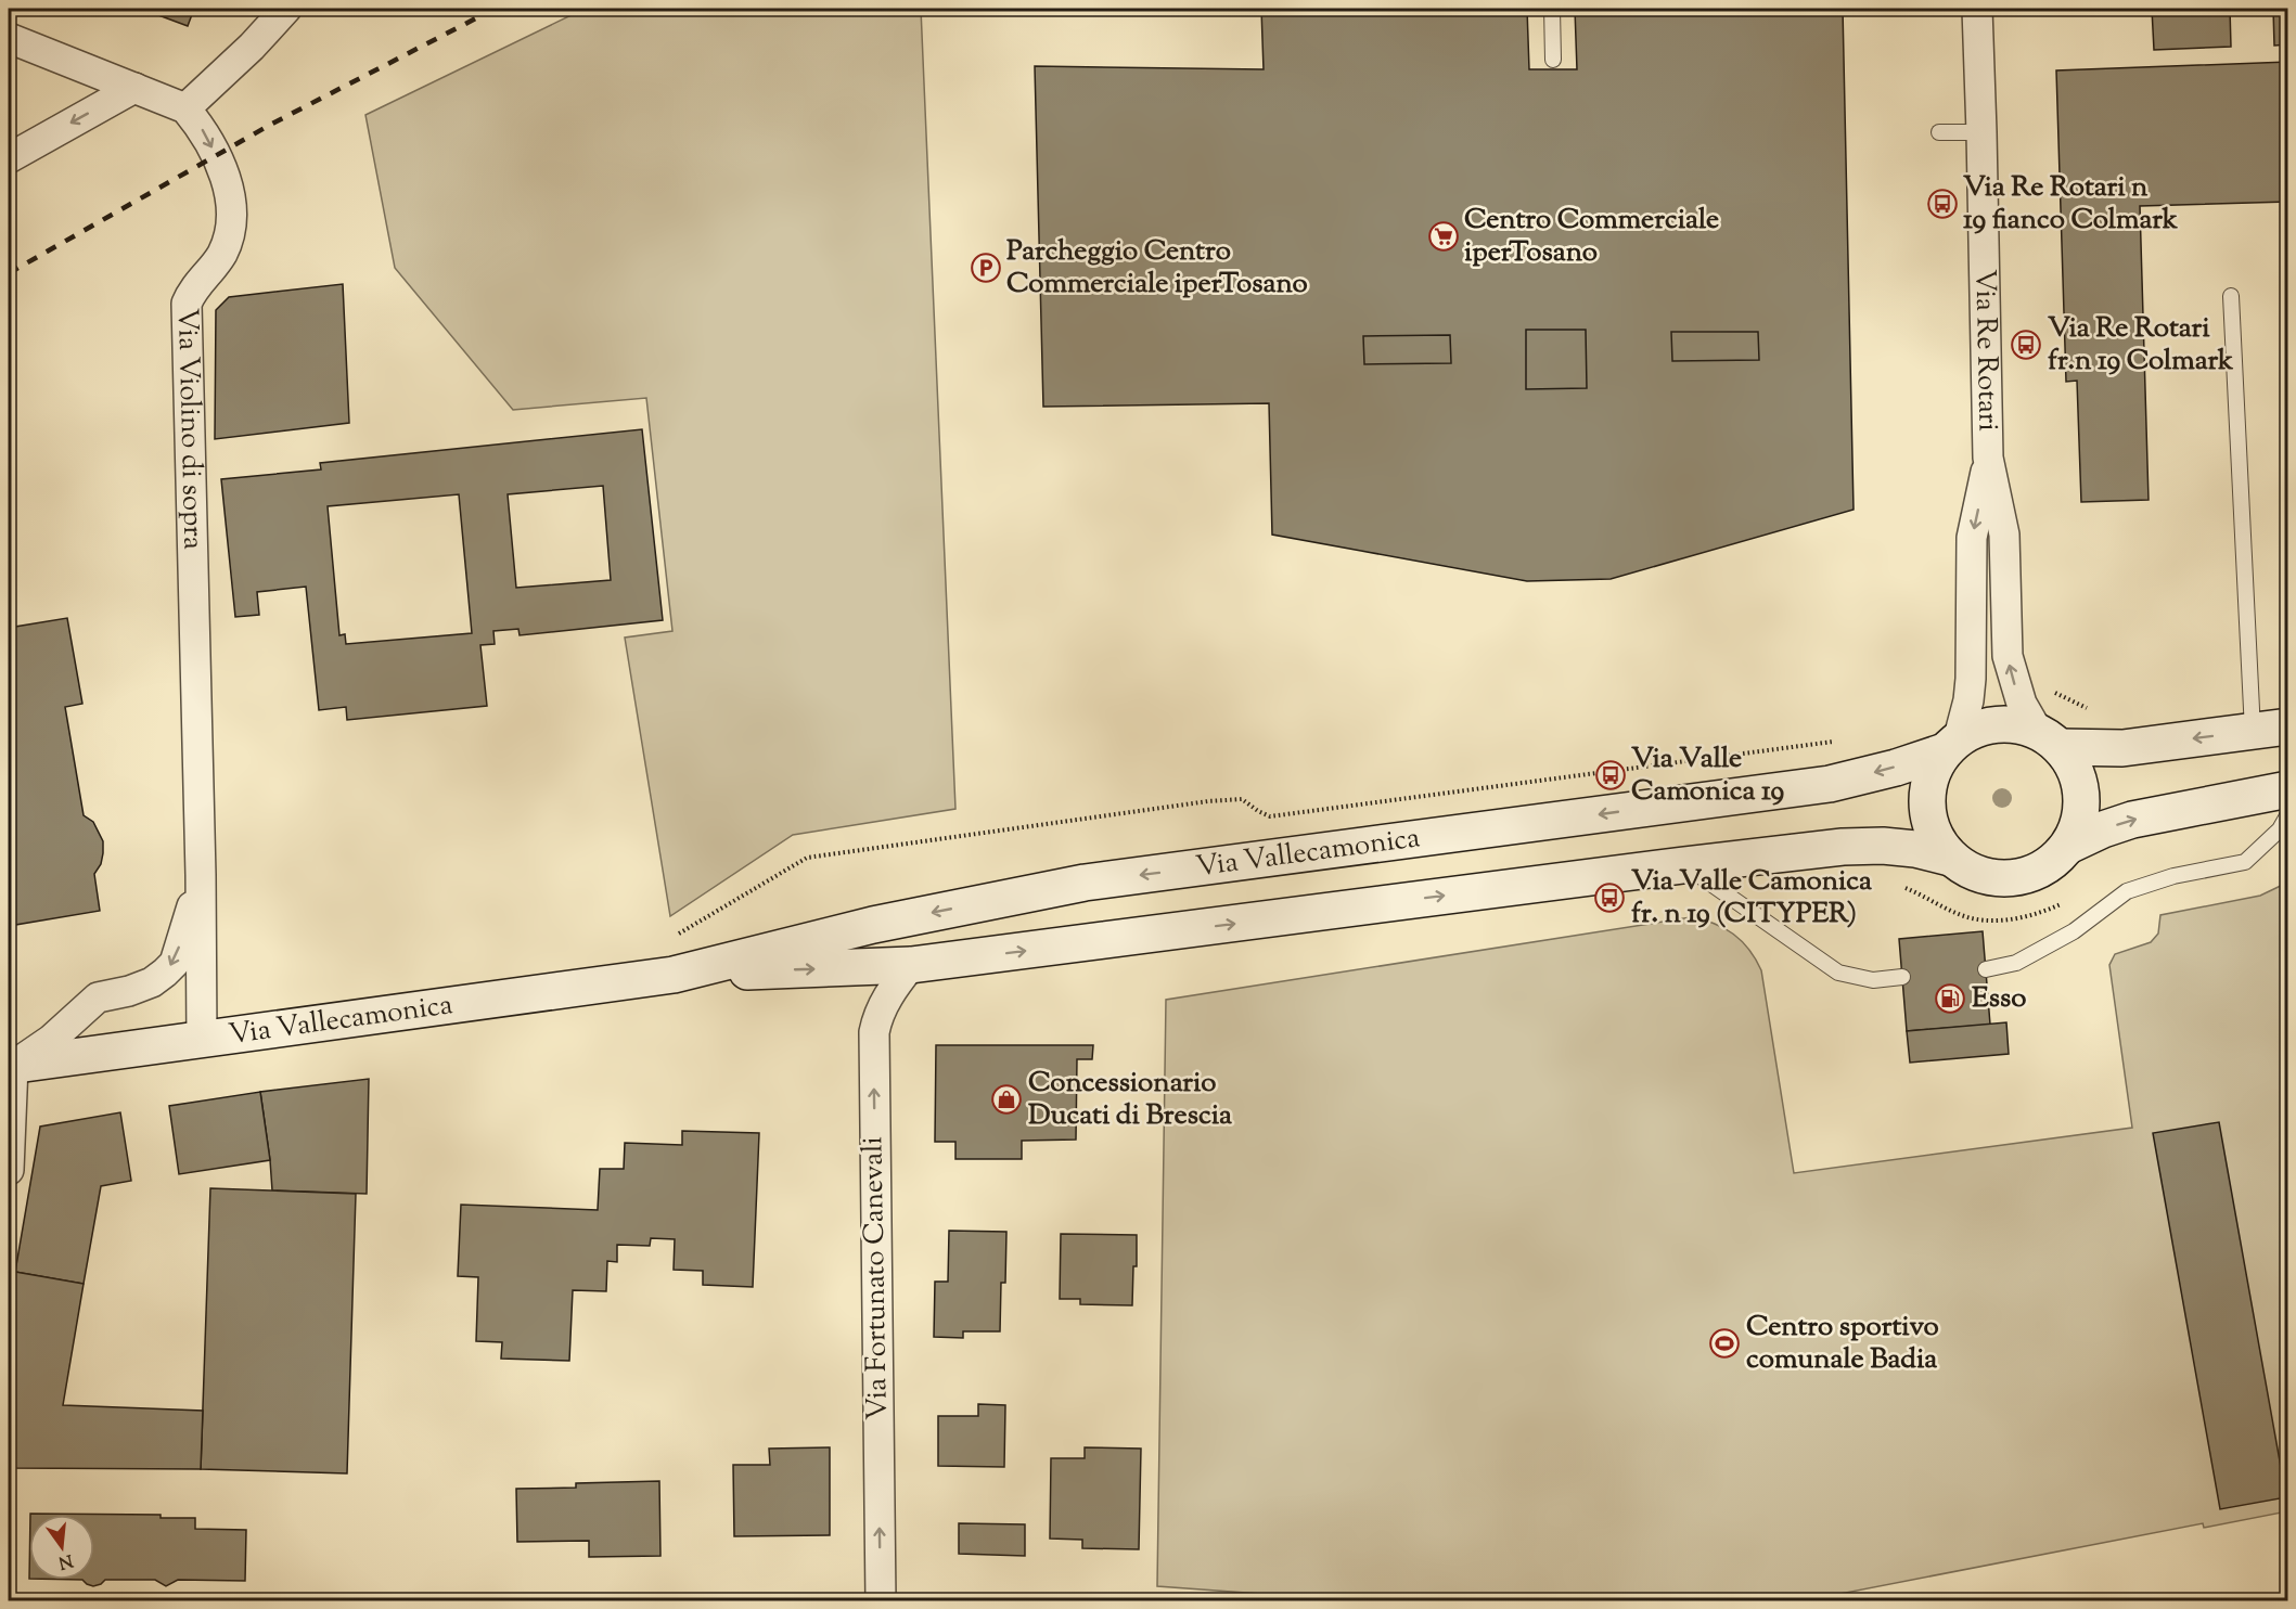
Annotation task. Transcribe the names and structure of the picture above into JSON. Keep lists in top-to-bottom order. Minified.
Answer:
{"streets":{"main road":["Via Vallecamonica"],"street":["Via Re Rotari","Via Violino di sopra","Via Fortunato Canevali"]},"crossings":[["Via Re Rotari","Via Vallecamonica"],["Via Violino di sopra","Via Vallecamonica"],["Via Vallecamonica","Via Fortunato Canevali"]],"one_way":["Via Violino di sopra","Via Fortunato Canevali"],"places":{"bus stop":["Via Re Rotari n 19 fianco Colmark","Via Re Rotari fr.n 19 Colmark","Via Valle Camonica 19","Via Valle Camonica fr. n 19 (CITYPER)"],"supermarket":["Centro Commerciale iperTosano"],"parking":["Parcheggio Centro Commerciale iperTosano"],"fuel station":["Esso"],"shop":["Concessionario Ducati di Brescia"],"sports":["Centro sportivo comunale Badia"]},"north":"bottom"}
